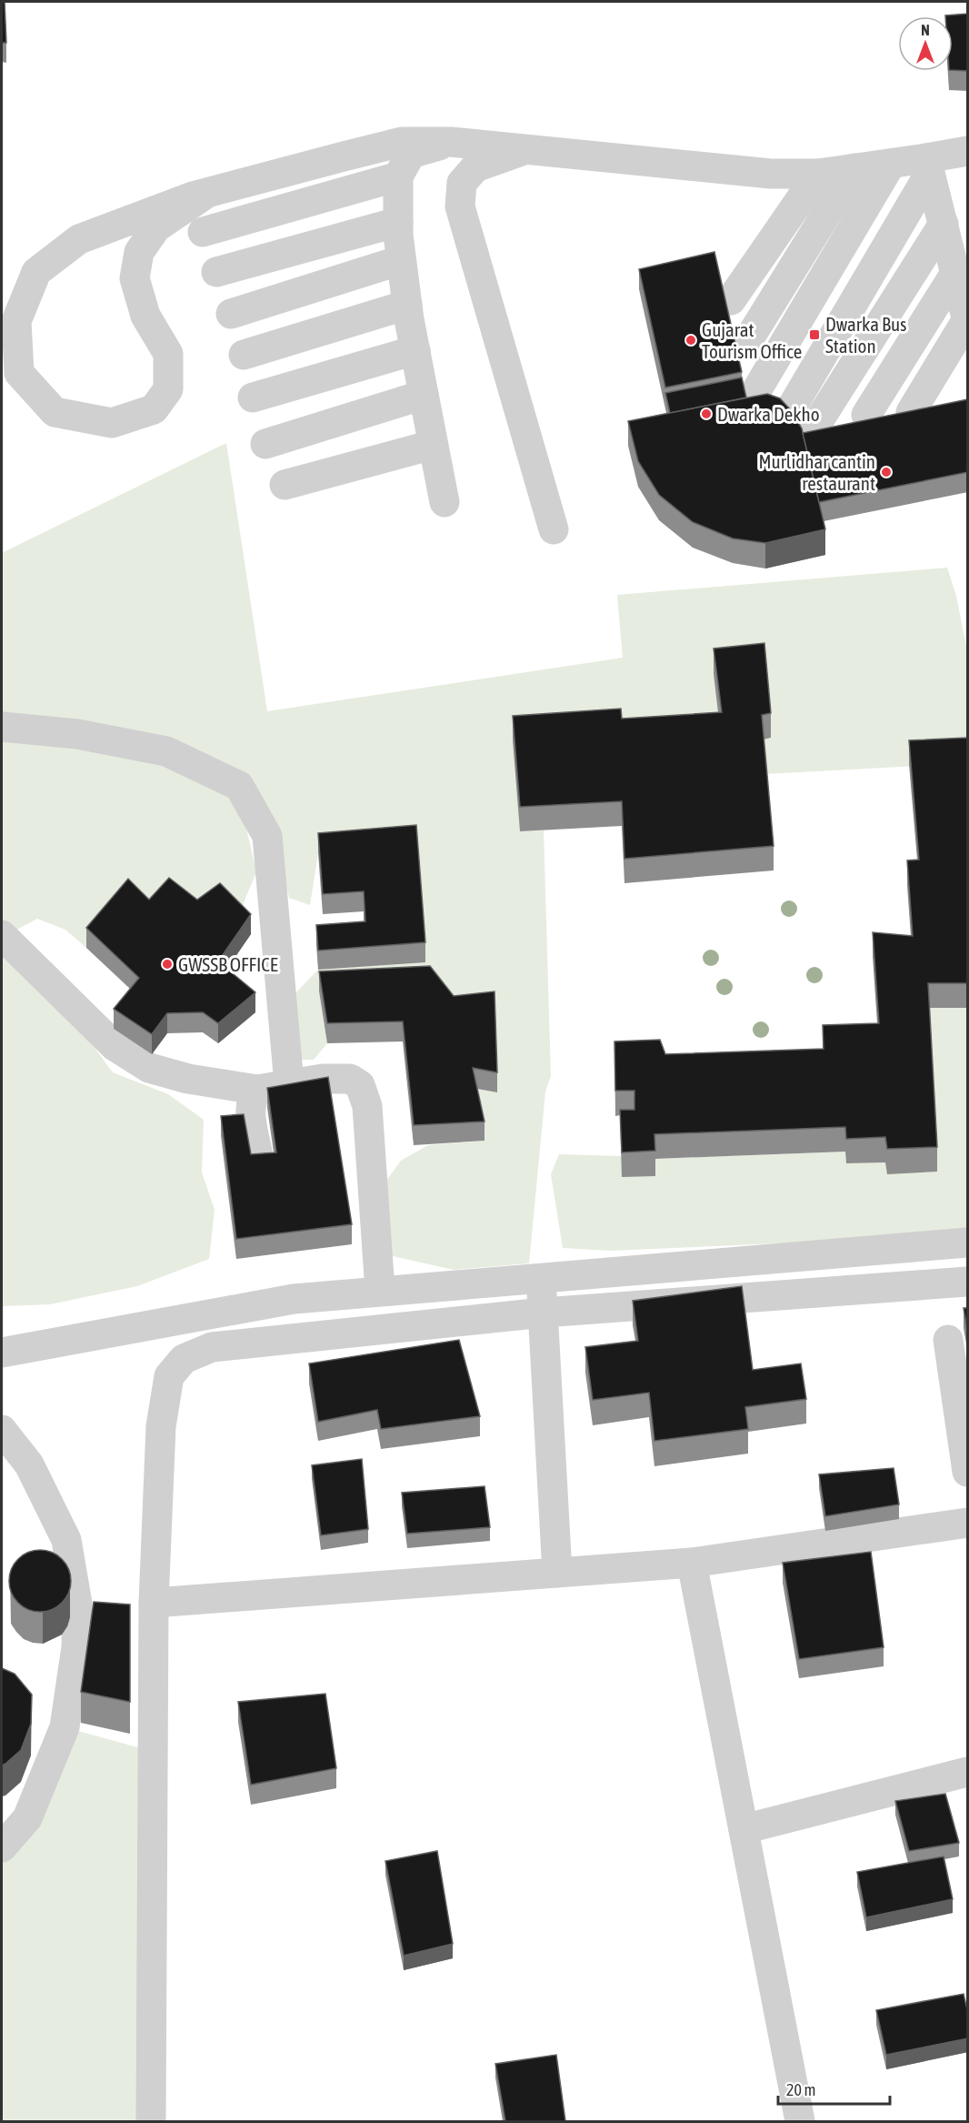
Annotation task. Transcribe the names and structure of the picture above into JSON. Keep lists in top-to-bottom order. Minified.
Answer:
{"places":{"transit":["Dwarka Bus Station"],"other":["Gujarat Tourism Office","Dwarka Dekho","Murlidhar cantin restaurant","GWSSB OFFICE"]},"scale_bar":"20 m","north":"top"}
